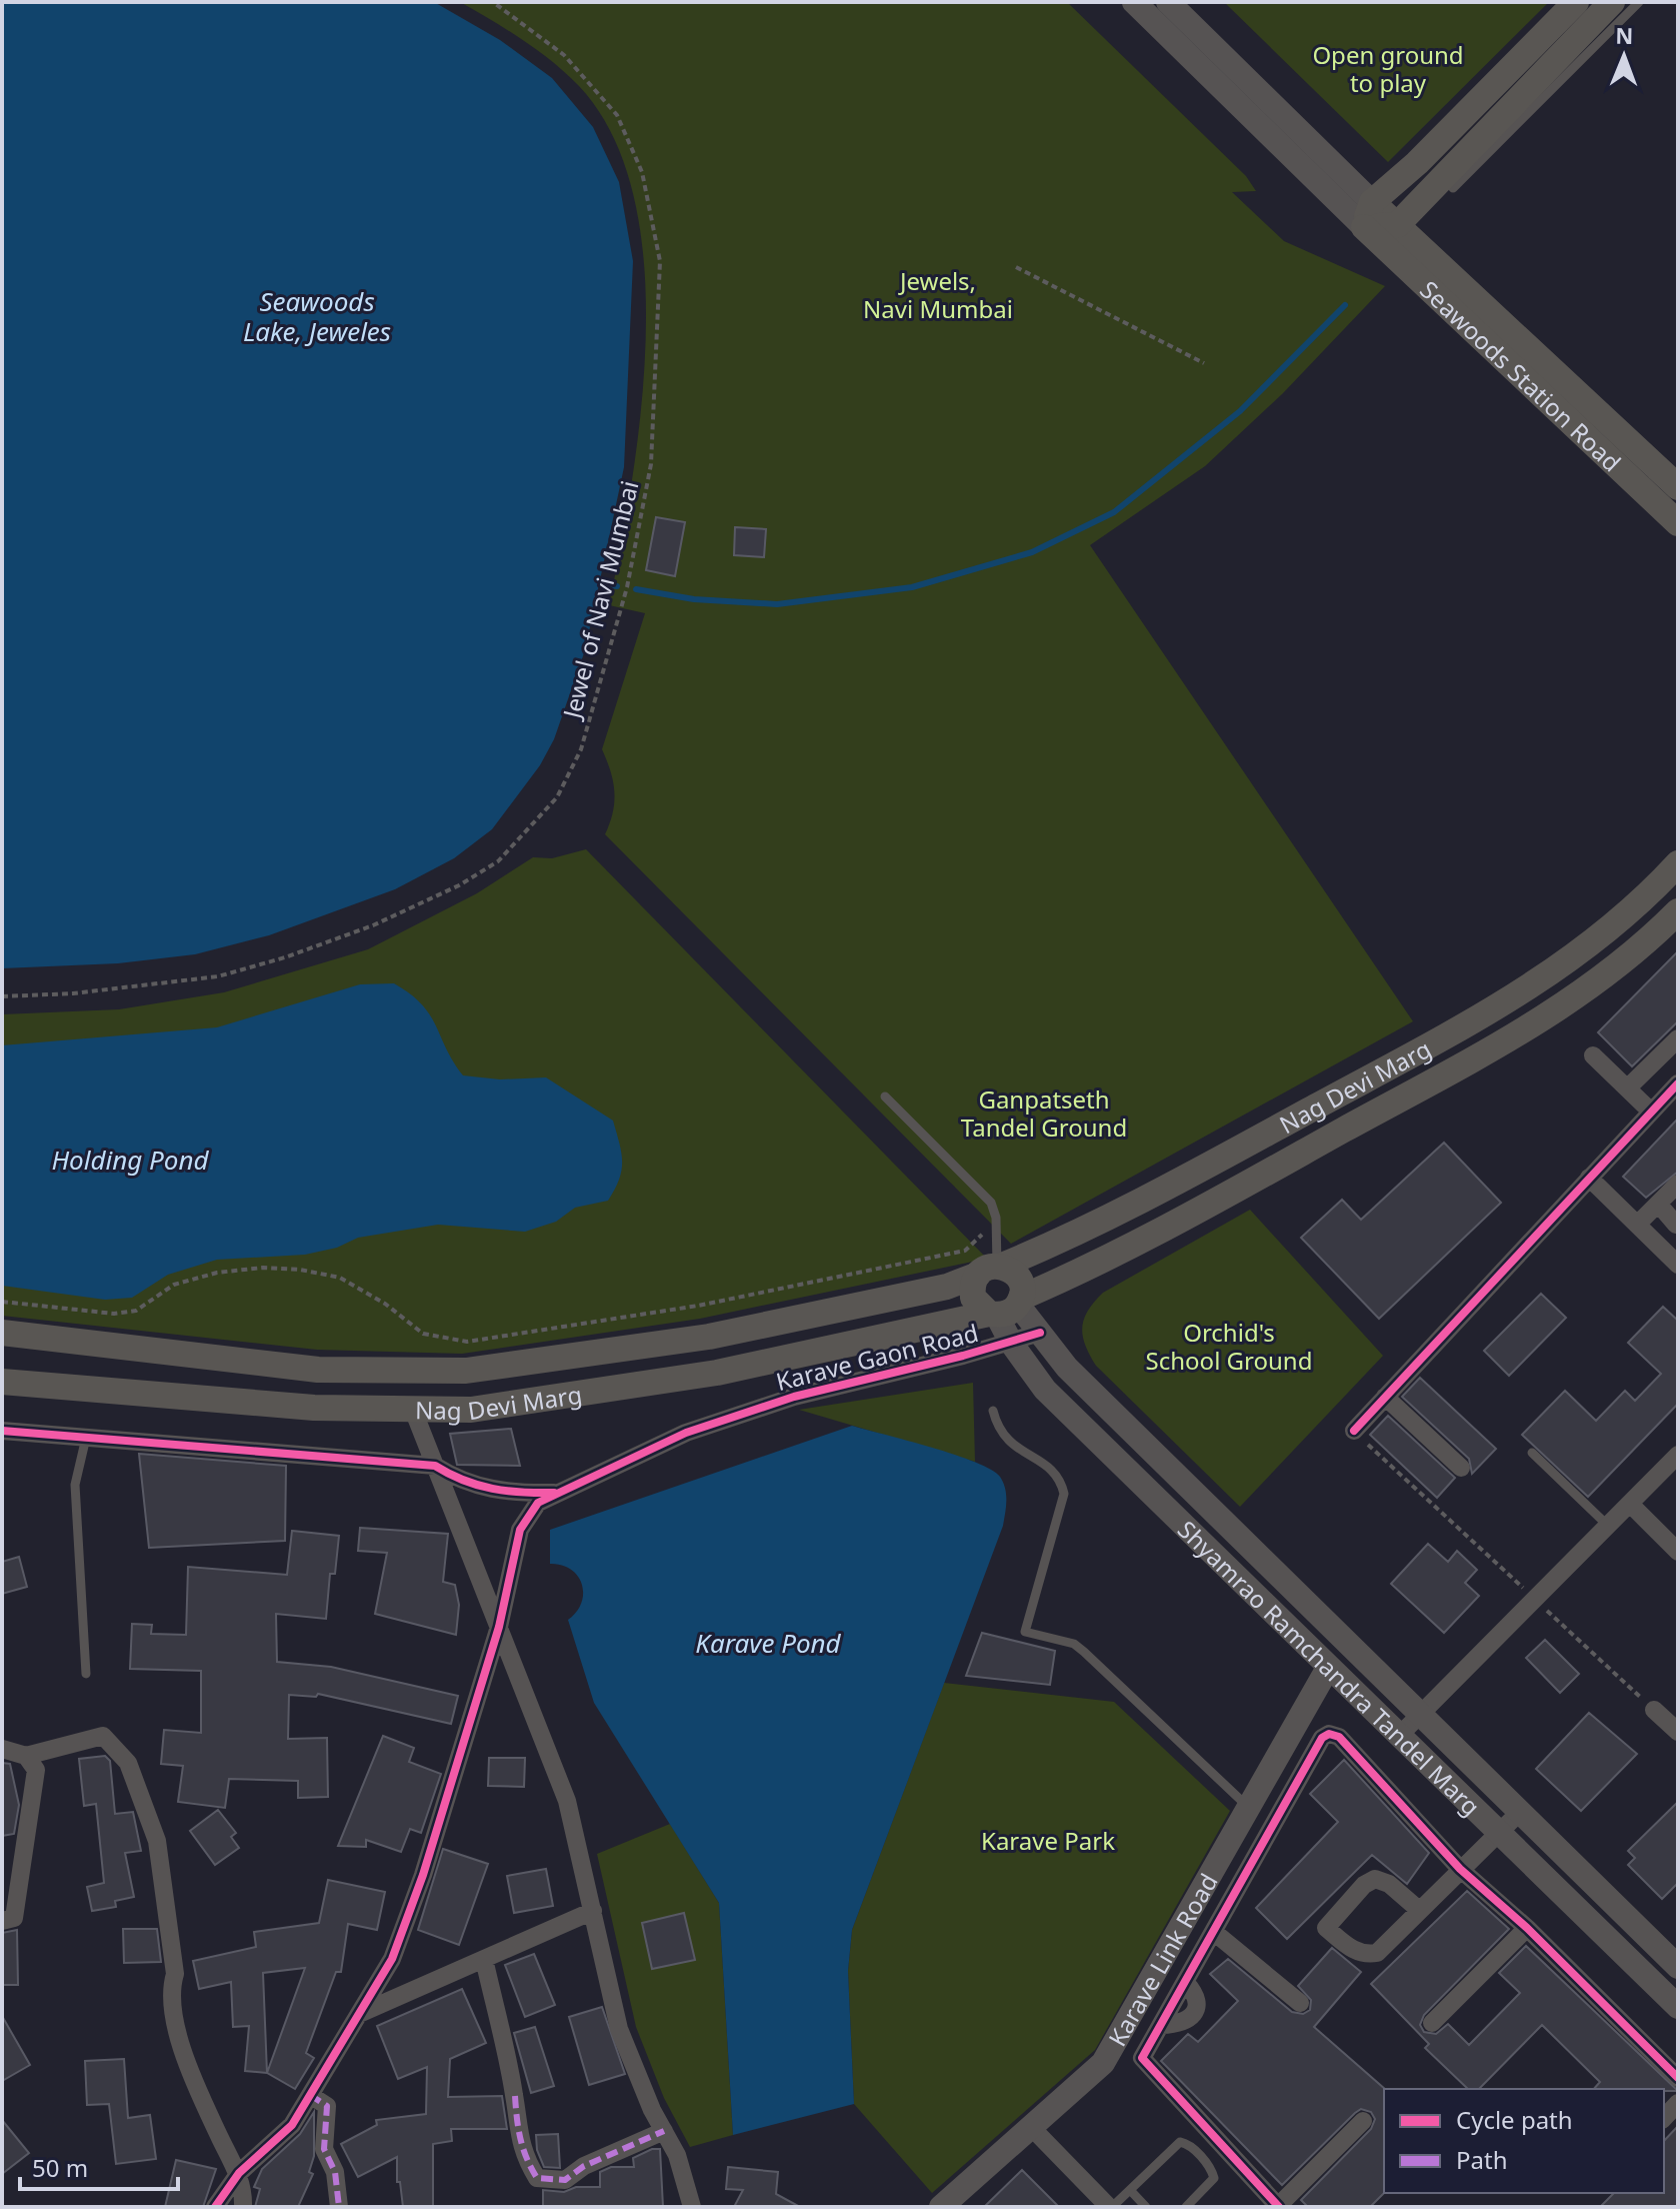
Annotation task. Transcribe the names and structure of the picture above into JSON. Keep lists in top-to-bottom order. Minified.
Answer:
{"streets":{"main road":["Seawoods Station Road","Nag Devi Marg"],"street":["Karave Gaon Road","Shyamrao Ramchandra Tandel Marg","Karave Link Road"],"path":["Jewel of Navi Mumbai"]},"crossings":[["Nag Devi Marg","Shyamrao Ramchandra Tandel Marg"],["Karave Gaon Road","Shyamrao Ramchandra Tandel Marg"],["Shyamrao Ramchandra Tandel Marg","Karave Link Road"]],"water":["Seawoods Lake, Jeweles","Holding Pond","Karave Pond"],"parks":["Open ground to play","Jewels, Navi Mumbai","Ganpatseth Tandel Ground","Orchid's School Ground","Karave Park"],"legend":["Cycle path","Path"],"scale_bar":"50 m","north":"top"}
